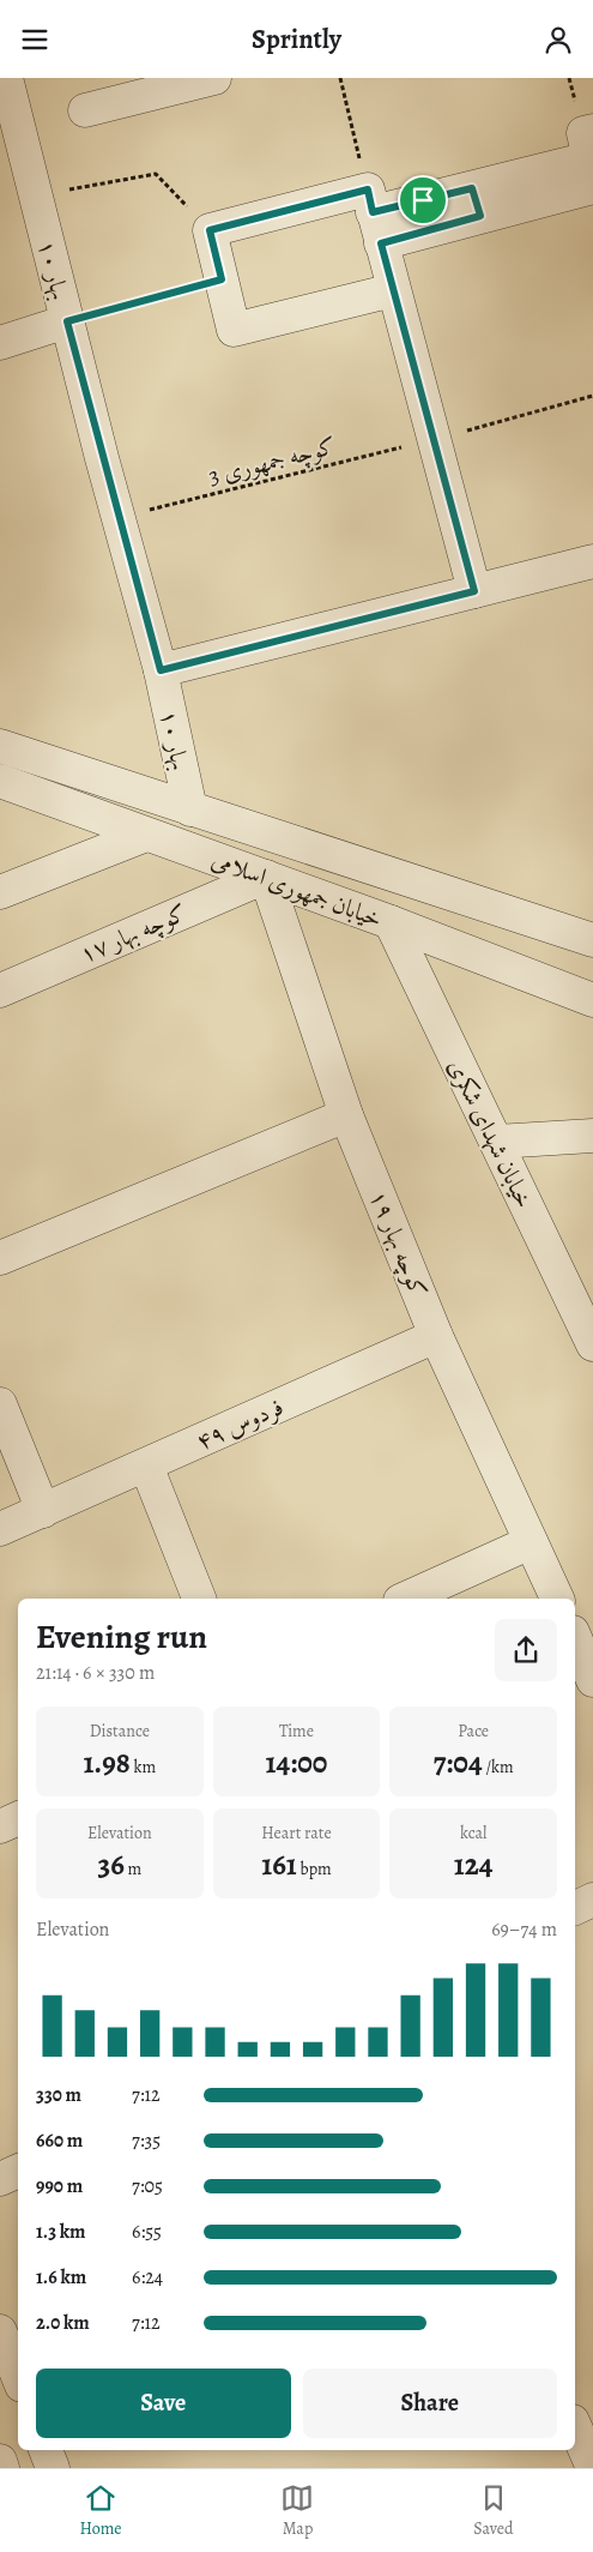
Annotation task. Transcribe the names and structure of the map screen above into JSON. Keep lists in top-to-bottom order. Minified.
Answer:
{"streets":{"street":["بهار ۱۰","خیابان جمهوری اسلامی","کوچه بهار ۱۷","خیابان شهدای شکری","کوچه بهار ۱۹","فردوس ۴۹"],"path":["کوچه جمهوری 3"]},"crossings":[["بهار ۱۰","کوچه جمهوری 3"],["بهار ۱۰","خیابان جمهوری اسلامی"],["خیابان جمهوری اسلامی","کوچه بهار ۱۷"],["خیابان جمهوری اسلامی","خیابان شهدای شکری"],["خیابان جمهوری اسلامی","کوچه بهار ۱۹"],["کوچه بهار ۱۷","کوچه بهار ۱۹"],["کوچه بهار ۱۹","فردوس ۴۹"]],"page":{"header":"Sprintly","heading":["Evening run","21:14 · 6 × 330 m"],"stats":[["Distance","1.98 km"],["Time","14:00"],["Pace","7:04 /km"],["Elevation","36 m"],["Heart rate","161 bpm"],["kcal","124"]],"chart":["Elevation","69–74 m"],"list":[{"name":"330 m","note":"7:12"},{"name":"660 m","note":"7:35"},{"name":"990 m","note":"7:05"},{"name":"1.3 km","note":"6:55"},{"name":"1.6 km","note":"6:24"},{"name":"2.0 km","note":"7:12"}],"buttons":["Save","Share"],"tabs":["Home","Map","Saved"]}}
